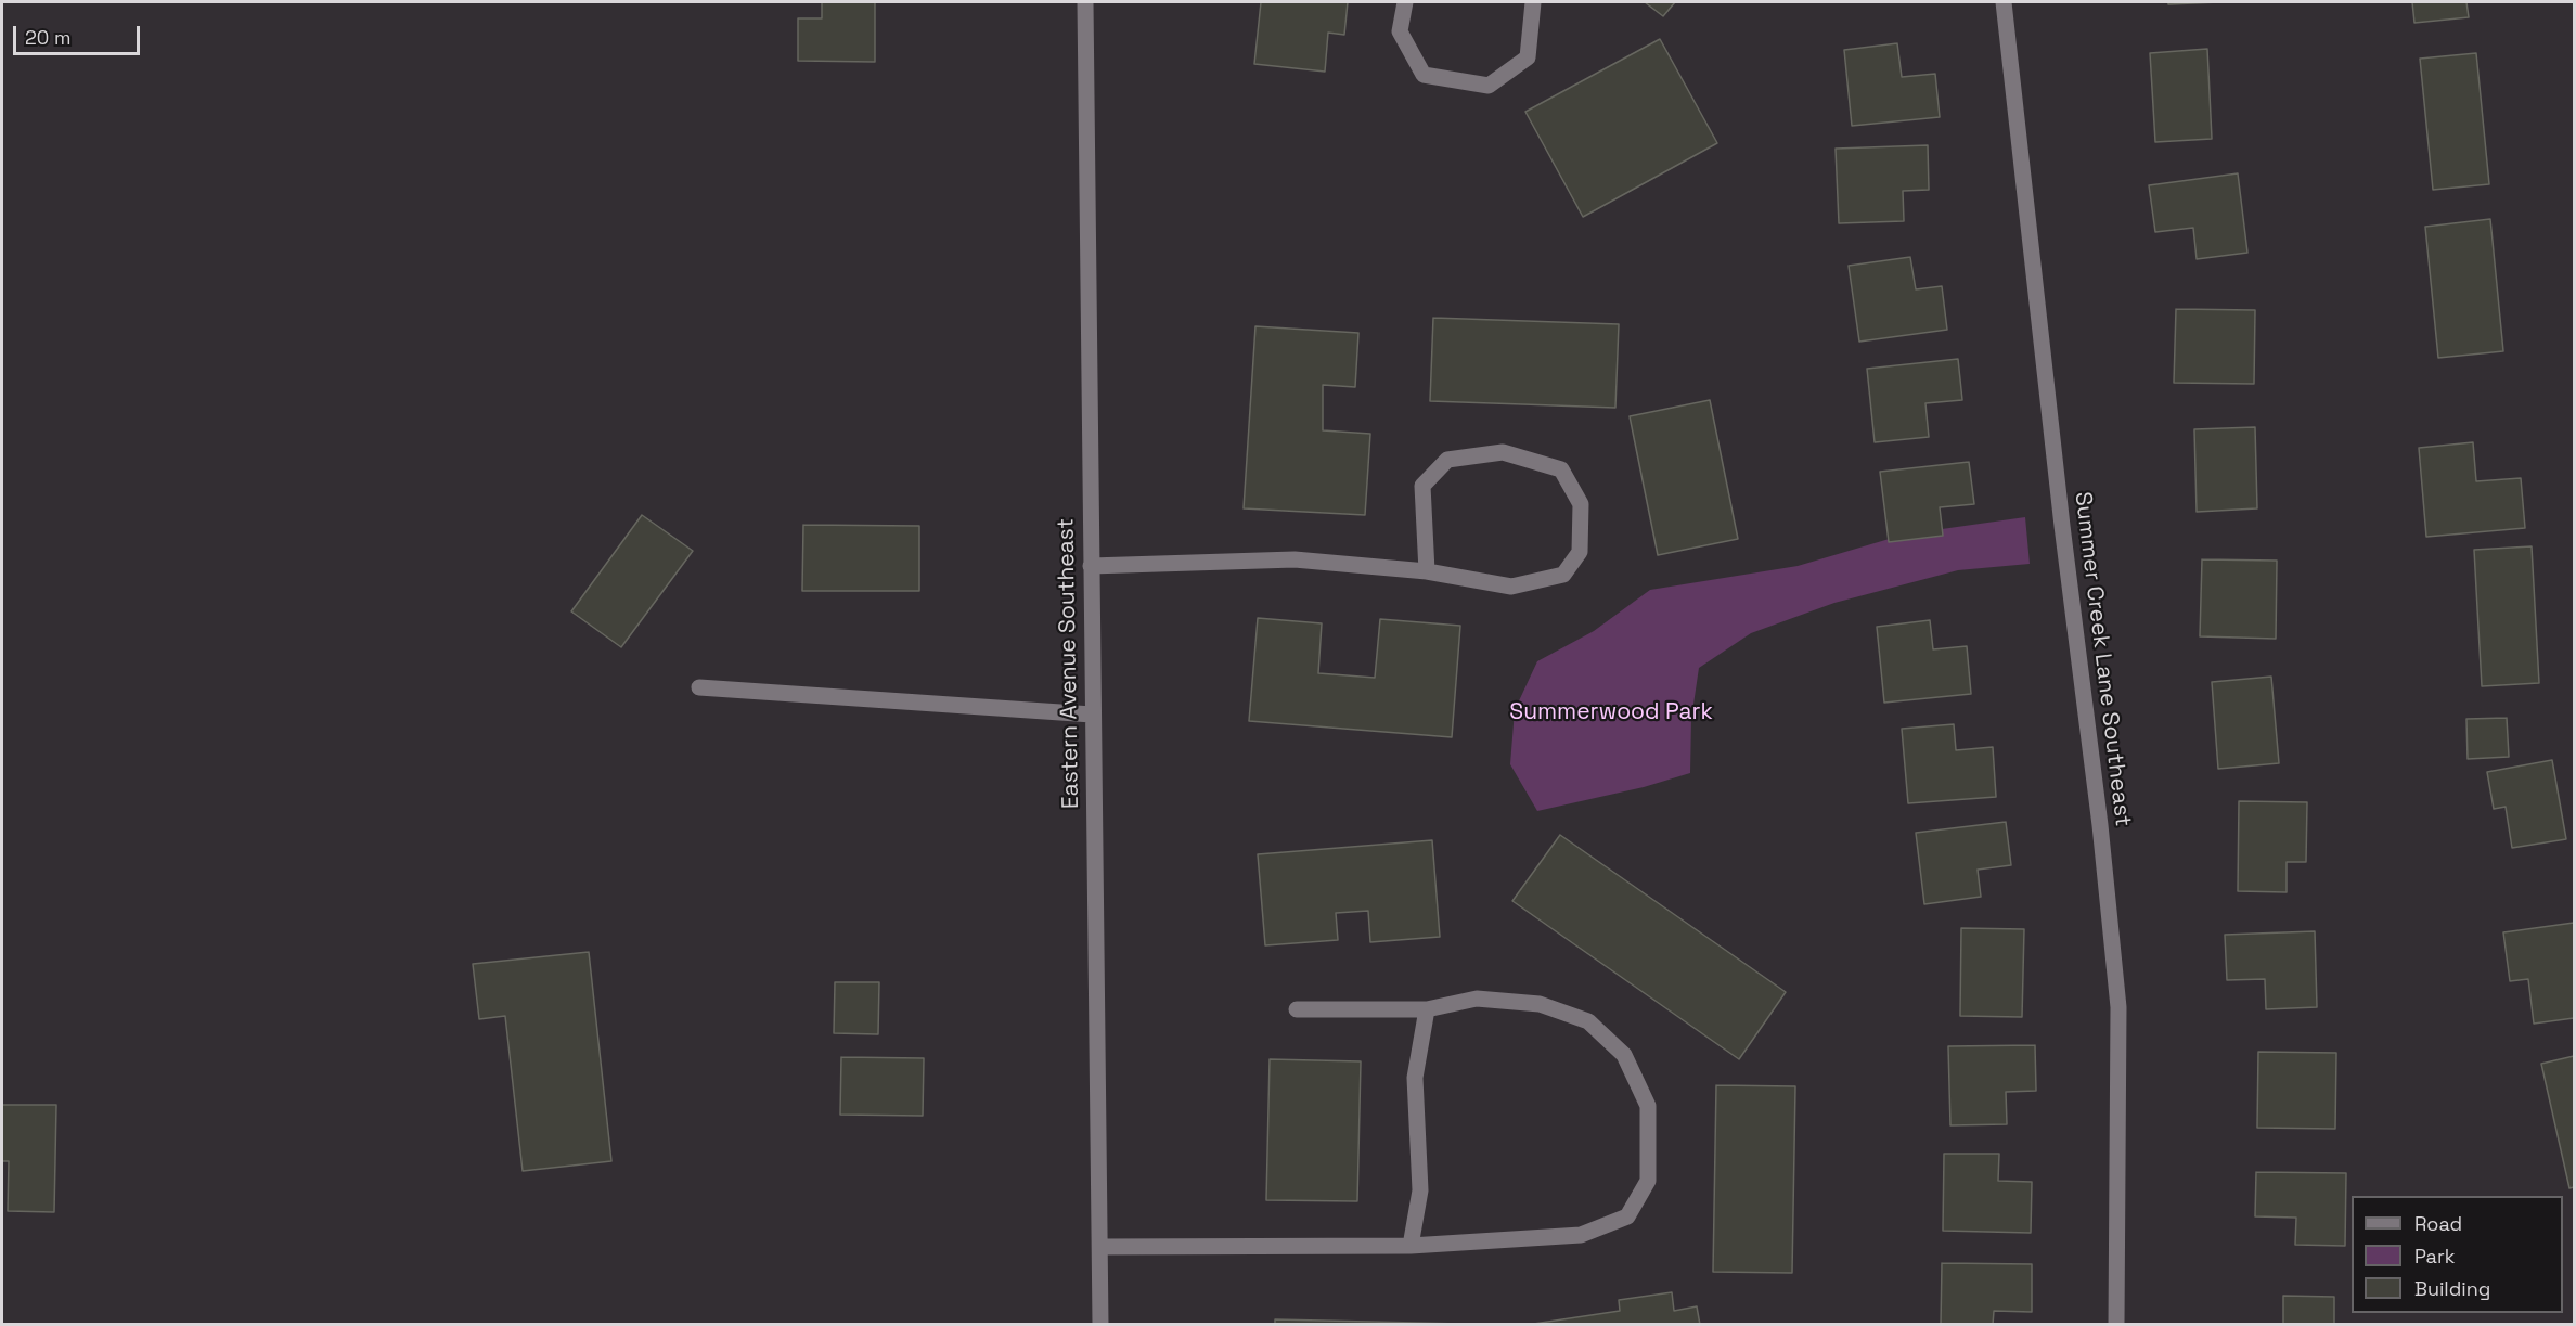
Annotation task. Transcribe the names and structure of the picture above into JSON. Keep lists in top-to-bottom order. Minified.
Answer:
{"streets":{"street":["Summer Creek Lane Southeast","Eastern Avenue Southeast"]},"parks":["Summerwood Park"],"legend":["Road","Park","Building"],"scale_bar":"20 m"}
